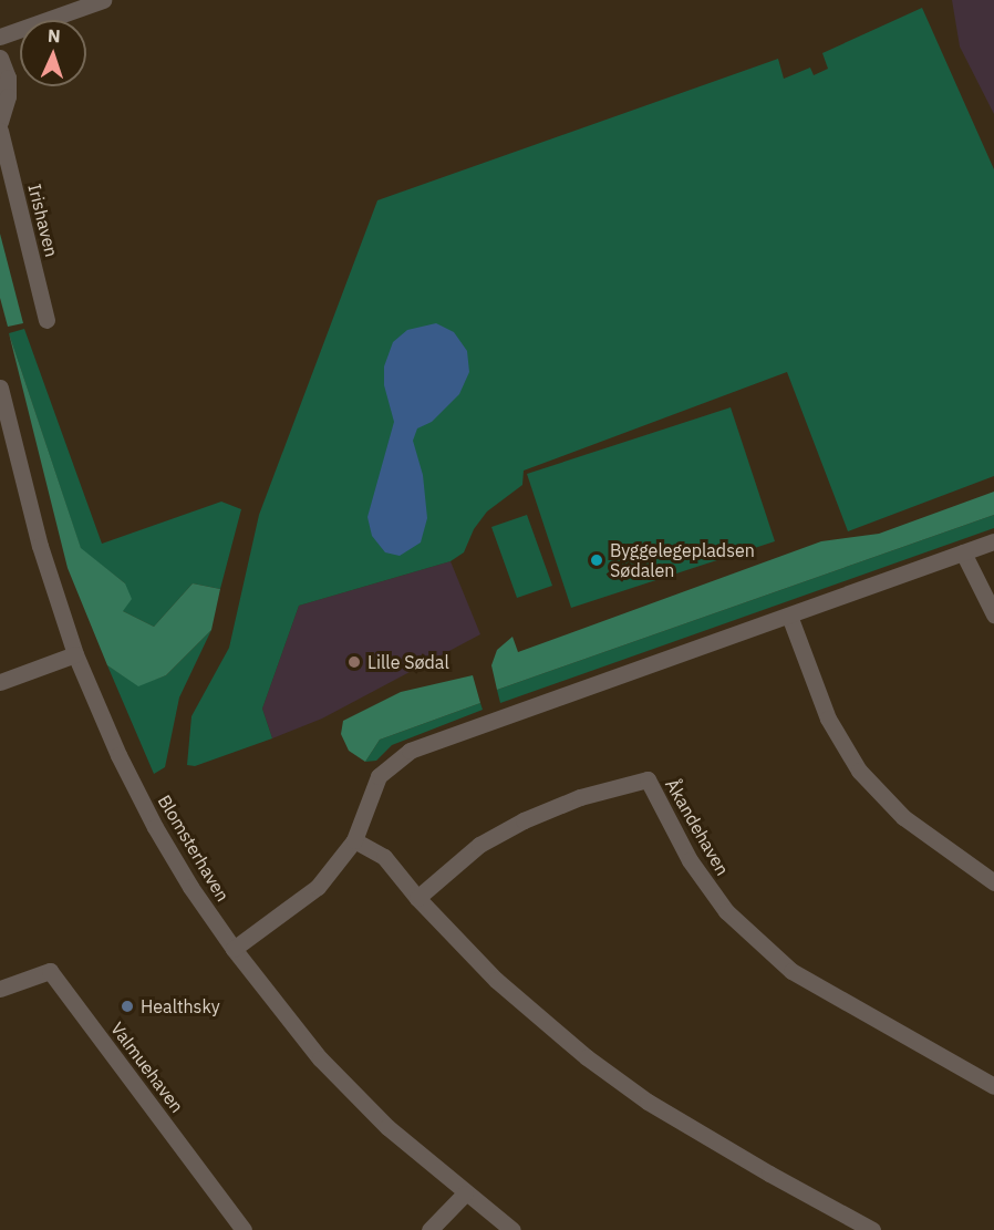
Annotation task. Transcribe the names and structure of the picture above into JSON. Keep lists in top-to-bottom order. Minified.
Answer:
{"streets":{"street":["Irishaven","Åkandehaven","Blomsterhaven","Valmuehaven"]},"places":["Byggelegepladsen Sødalen","Lille Sødal","Healthsky"],"north":"top"}
